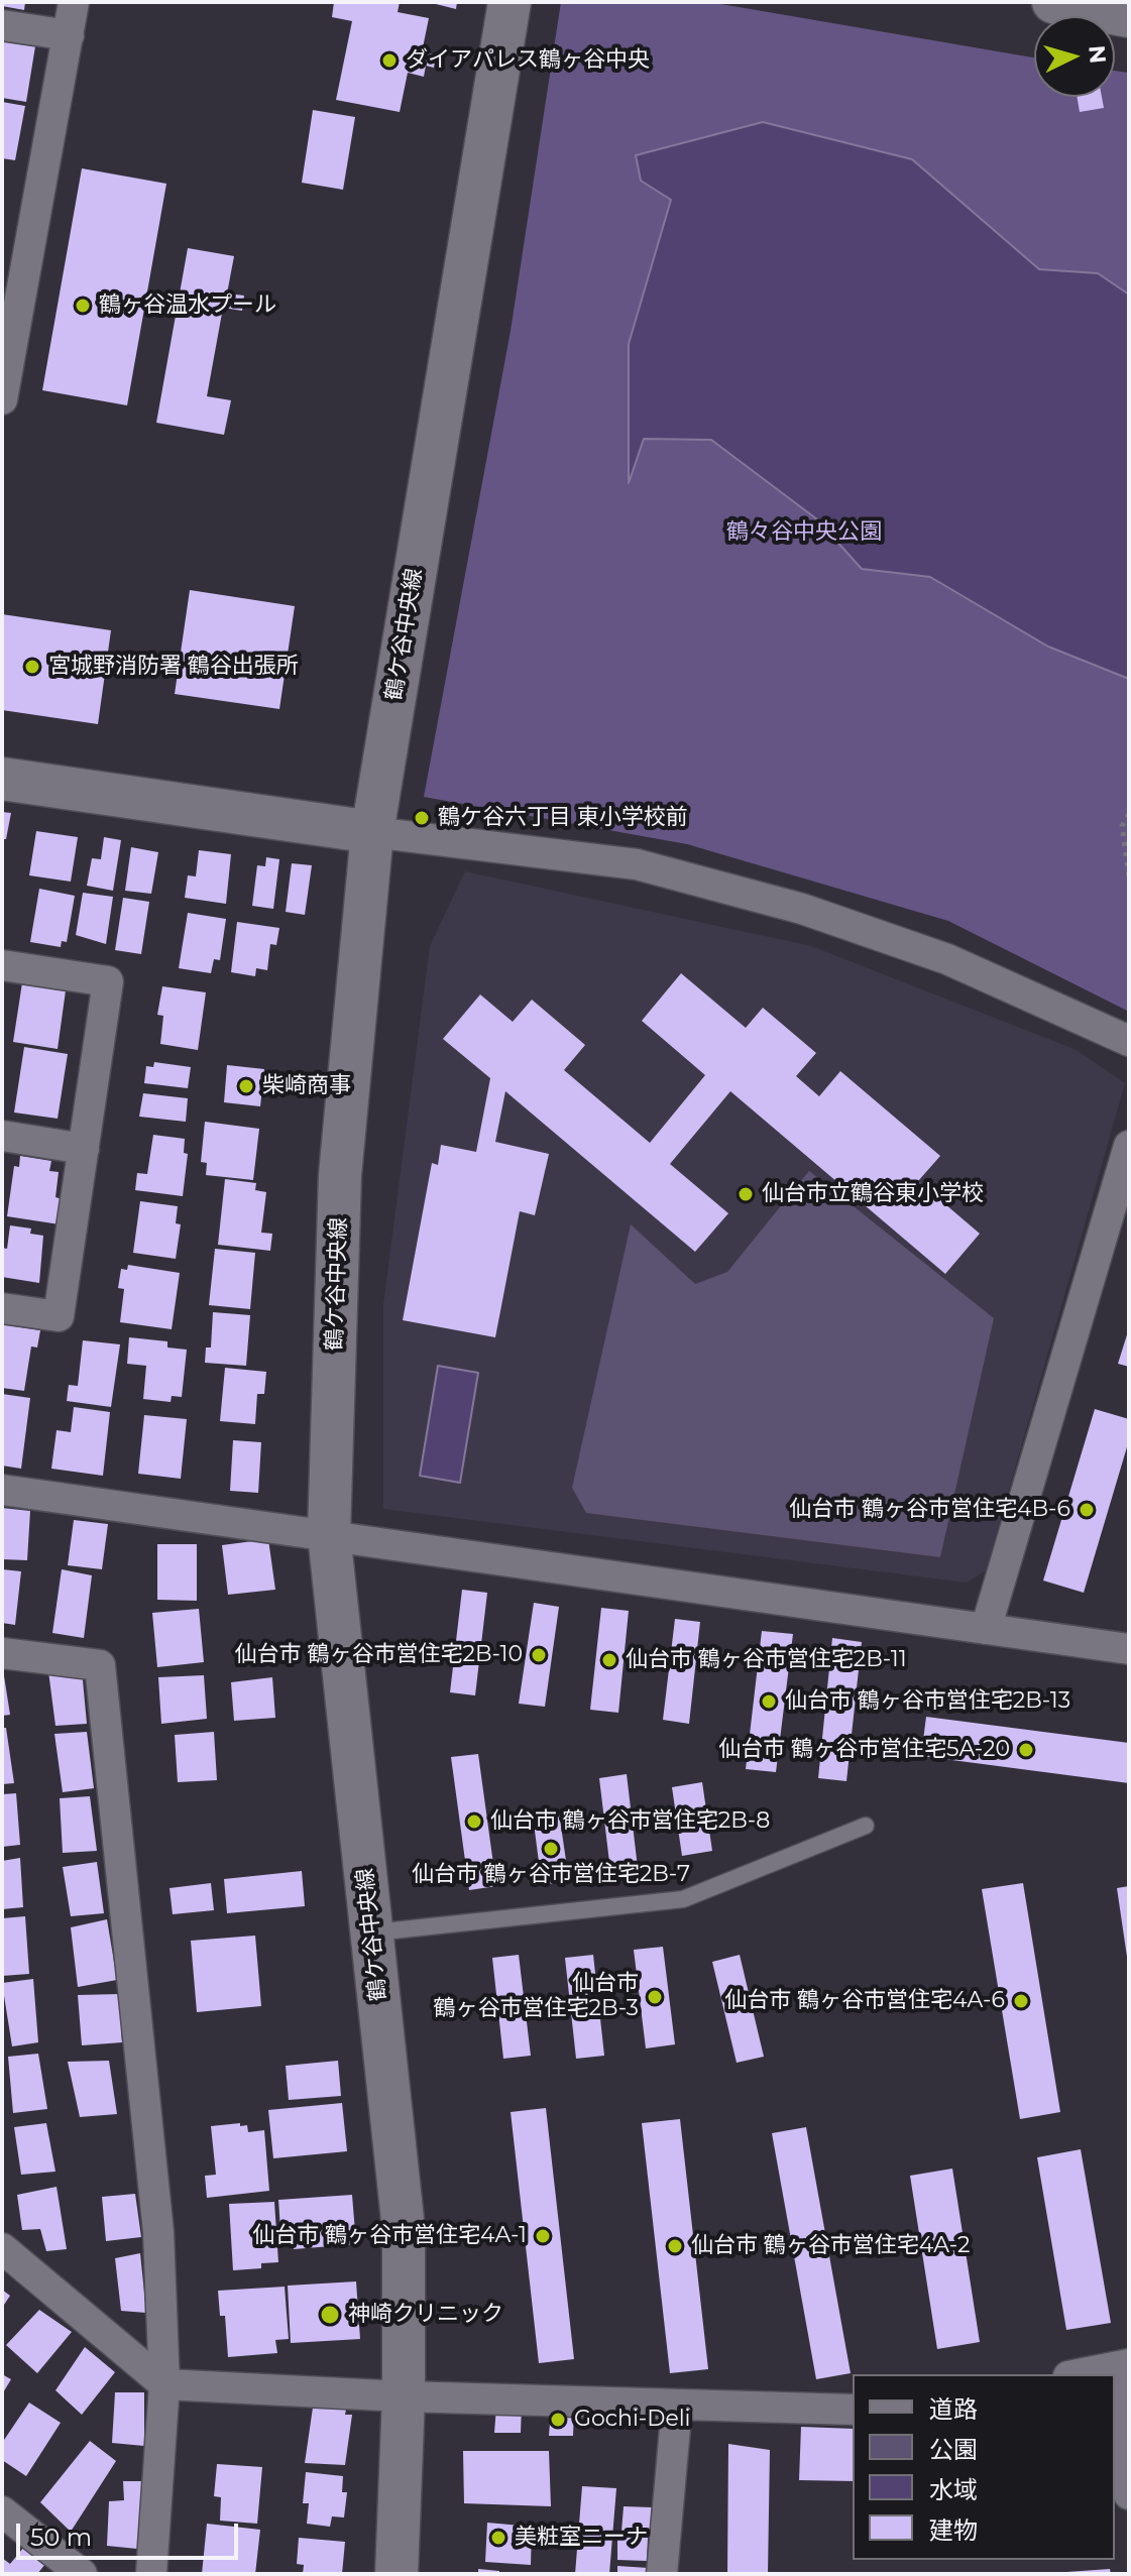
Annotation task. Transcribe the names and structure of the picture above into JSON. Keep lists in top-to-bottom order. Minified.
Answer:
{"streets":{"street":["鶴ケ谷中央線"]},"parks":["鶴々谷中央公園"],"places":["ダイアパレス鶴ヶ谷中央","鶴ヶ谷温水プール","宮城野消防署 鶴谷出張所","鶴ケ谷六丁目 東小学校前","柴崎商事","仙台市立鶴谷東小学校","仙台市 鶴ヶ谷市営住宅4B-6","仙台市 鶴ヶ谷市営住宅2B-10","仙台市 鶴ヶ谷市営住宅2B-11","仙台市 鶴ヶ谷市営住宅2B-13","仙台市 鶴ヶ谷市営住宅5A-20","仙台市 鶴ヶ谷市営住宅2B-8","仙台市 鶴ヶ谷市営住宅2B-7","仙台市 鶴ヶ谷市営住宅2B-3","仙台市 鶴ヶ谷市営住宅4A-6","仙台市 鶴ヶ谷市営住宅4A-1","仙台市 鶴ヶ谷市営住宅4A-2","神崎クリニック","Gochi-Deli","美粧室ニーナ"],"legend":["道路","公園","水域","建物"],"scale_bar":"50 m","north":"right"}
